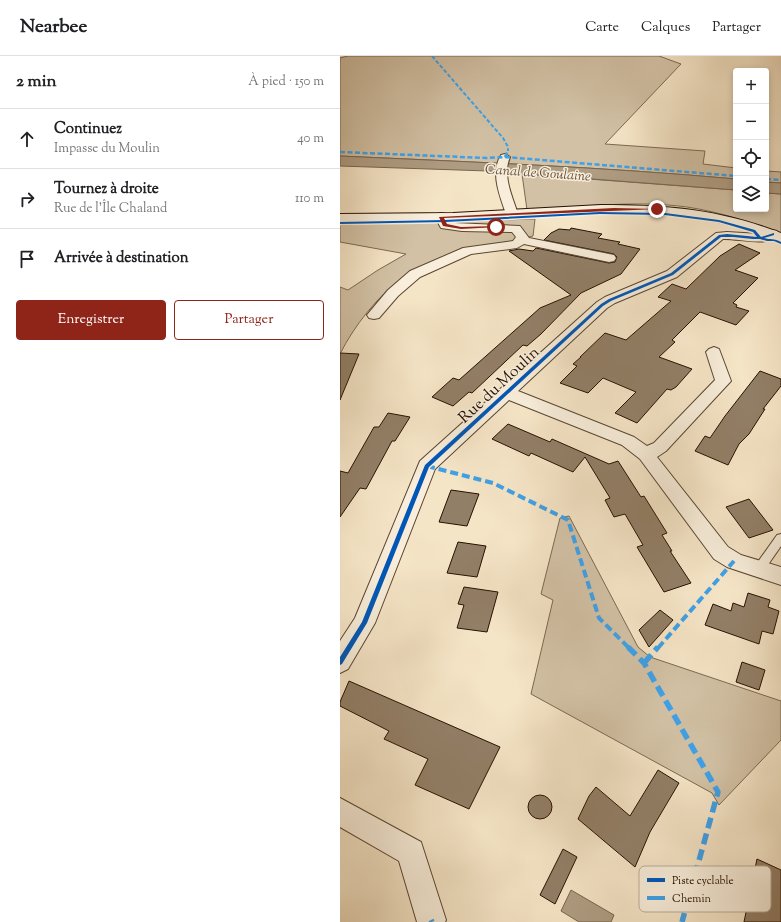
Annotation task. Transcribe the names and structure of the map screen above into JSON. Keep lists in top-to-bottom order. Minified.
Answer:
{"streets":{"street":["Rue du Moulin"]},"water":["Canal de Goulaine"],"legend":["Piste cyclable","Chemin"],"page":{"header":"Nearbee","nav":["Carte","Calques","Partager"],"heading":["2 min","À pied · 150 m"],"map_buttons":["+","−"],"list":[["Continuez","Impasse du Moulin","40 m"],["Tournez à droite","Rue de l'Île Chaland","110 m"],"Arrivée à destination"],"buttons":["Enregistrer","Partager"]}}
